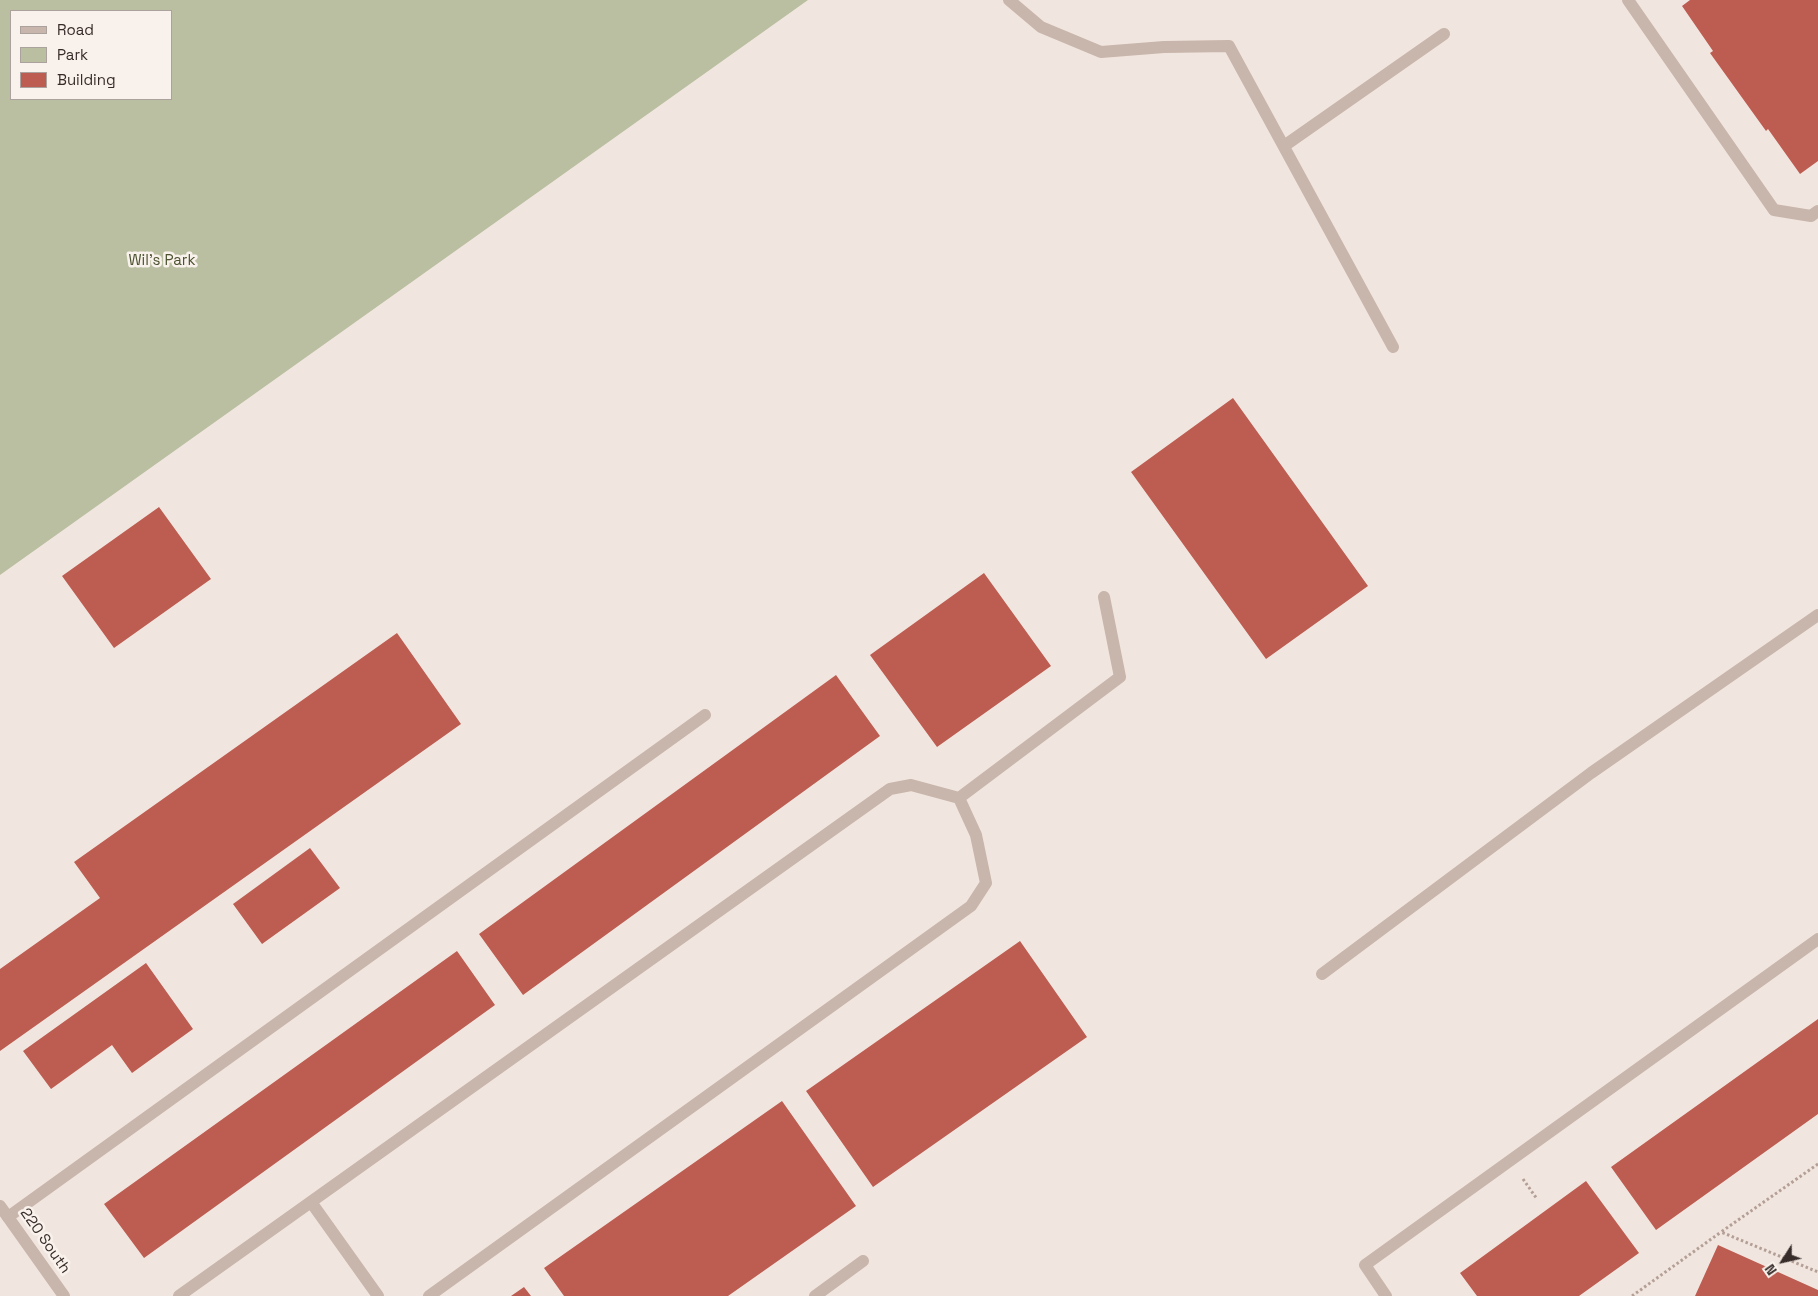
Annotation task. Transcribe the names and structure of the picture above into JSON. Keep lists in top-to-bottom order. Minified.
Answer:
{"streets":{"street":["220 South"]},"parks":["Wil's Park"],"legend":["Road","Park","Building"],"north":"bottom left"}
